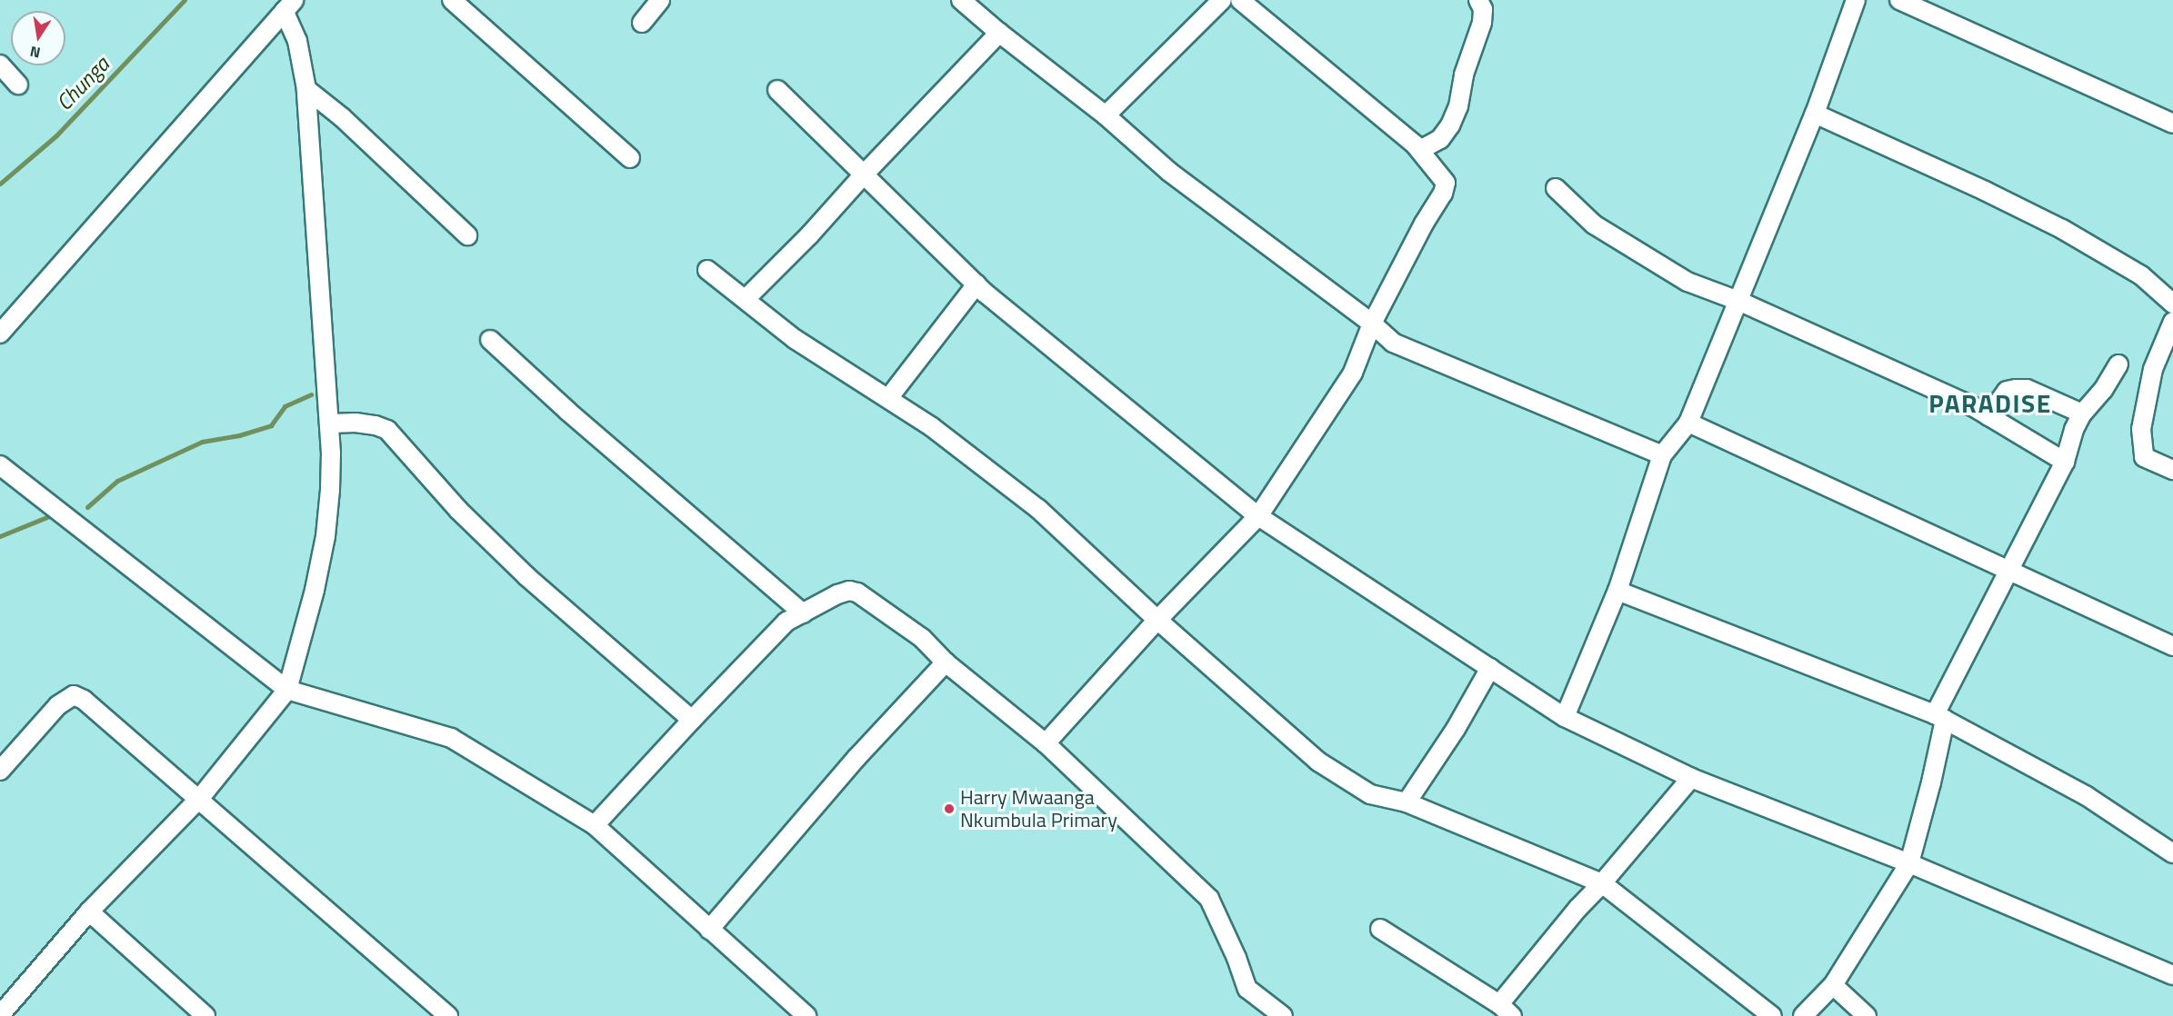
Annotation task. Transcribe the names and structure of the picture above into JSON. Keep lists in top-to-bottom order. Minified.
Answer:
{"districts":["PARADISE"],"water":["Chunga"],"places":["Harry Mwaanga Nkumbula Primary"],"north":"bottom"}
